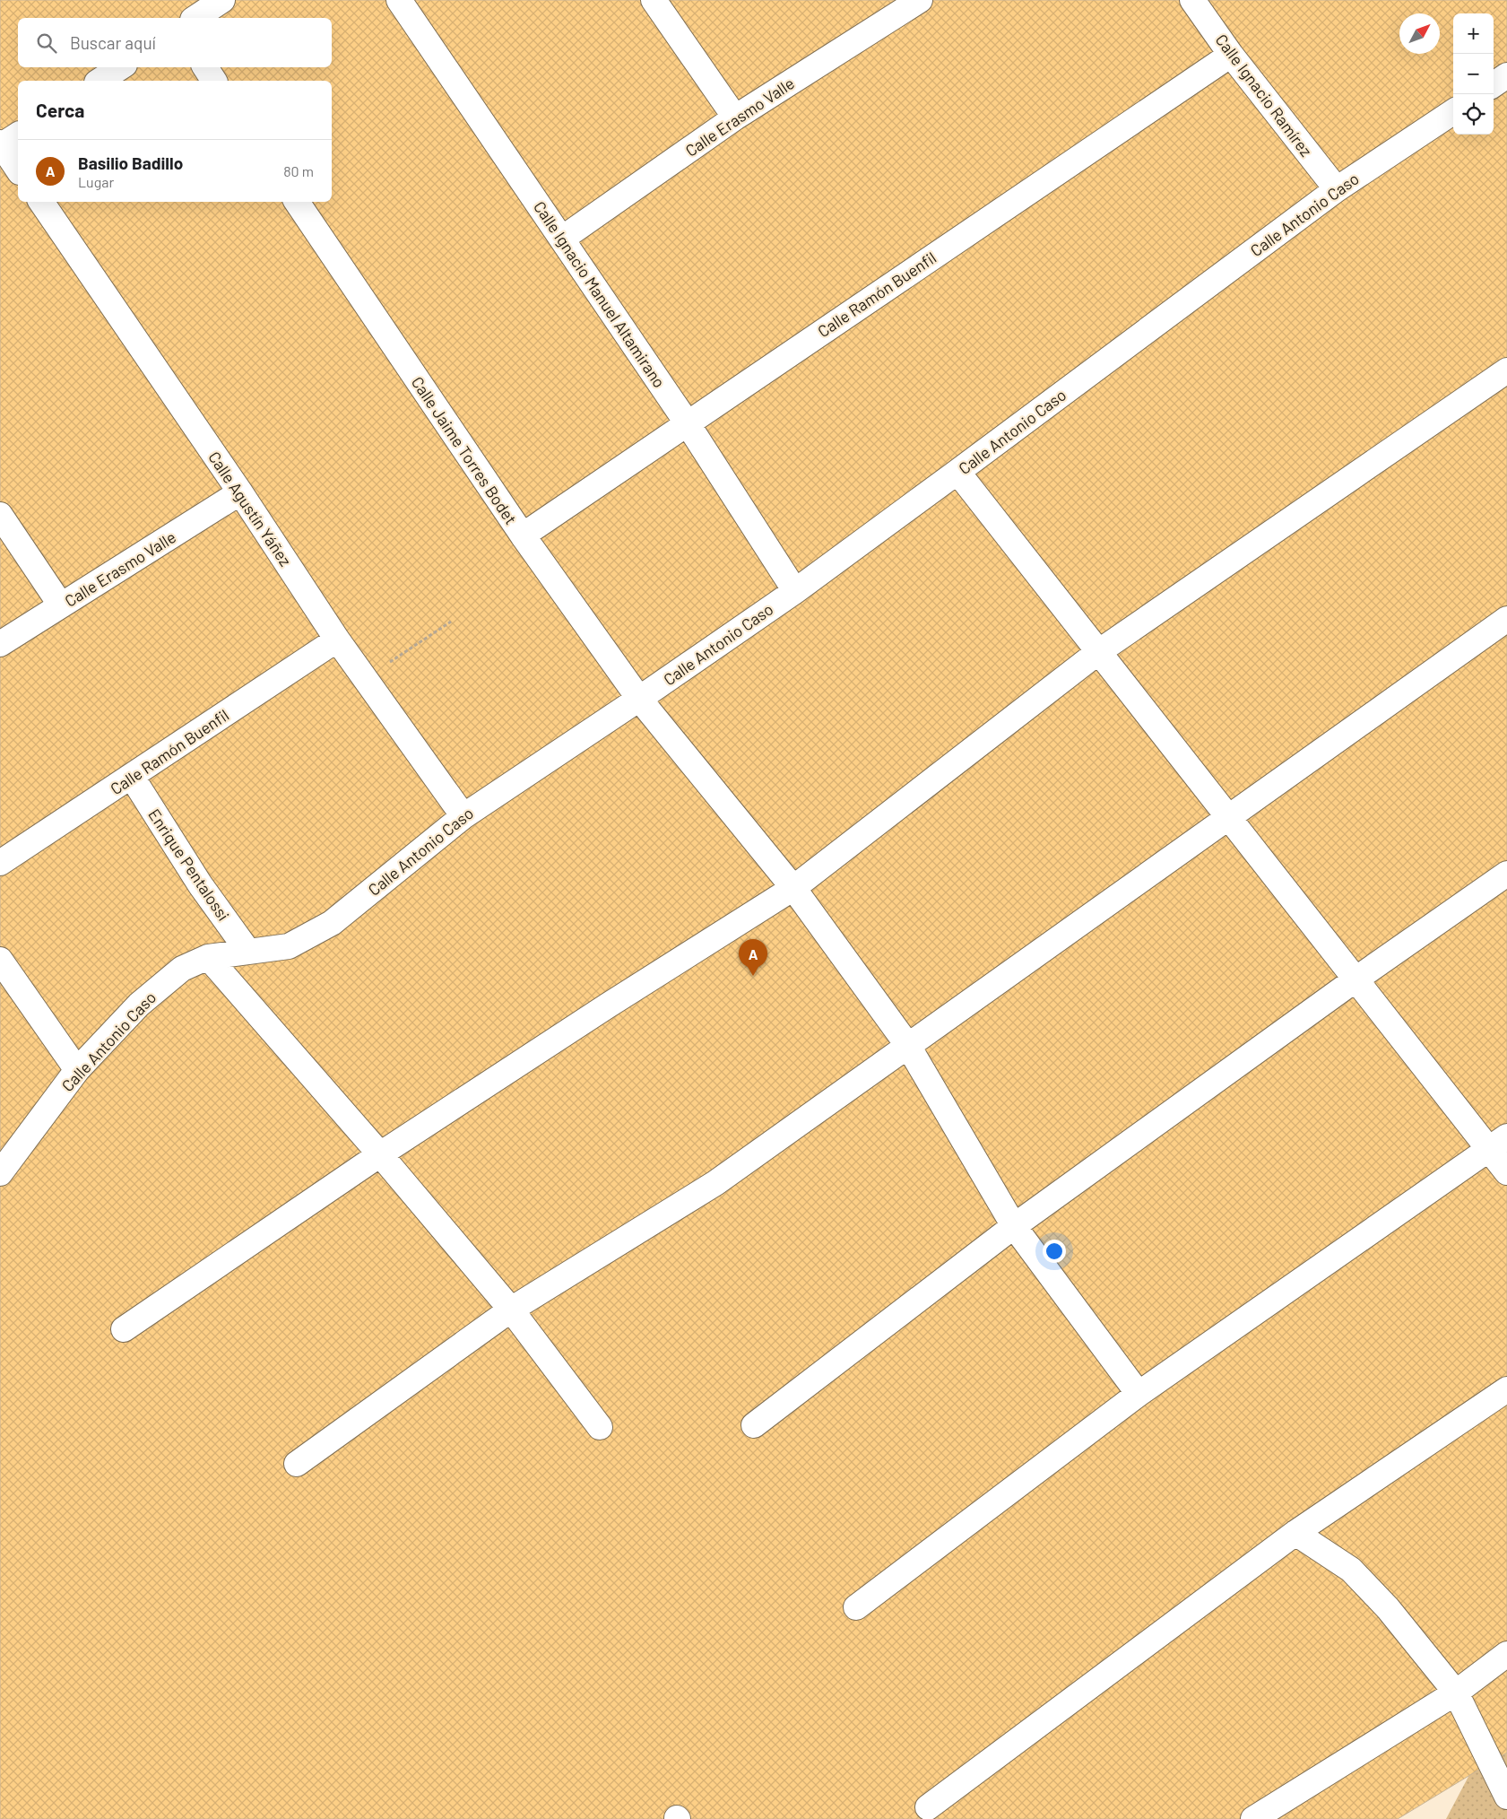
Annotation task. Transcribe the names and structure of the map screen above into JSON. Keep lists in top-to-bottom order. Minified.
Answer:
{"streets":{"street":["Calle Ignacio Ramírez","Calle Erasmo Valle","Calle Antonio Caso","Calle Ignacio Manuel Altamirano","Calle Ramón Buenfil","Calle Jaime Torres Bodet","Calle Agustín Yáñez","Enrique Pentalossi"]},"crossings":[["Calle Ignacio Ramírez","Calle Antonio Caso"],["Calle Ignacio Ramírez","Calle Ramón Buenfil"],["Calle Erasmo Valle","Calle Ignacio Manuel Altamirano"],["Calle Erasmo Valle","Calle Agustín Yáñez"],["Calle Antonio Caso","Calle Ignacio Manuel Altamirano"],["Calle Antonio Caso","Calle Jaime Torres Bodet"],["Calle Antonio Caso","Calle Agustín Yáñez"],["Calle Antonio Caso","Enrique Pentalossi"],["Calle Ignacio Manuel Altamirano","Calle Ramón Buenfil"],["Calle Ramón Buenfil","Calle Jaime Torres Bodet"],["Calle Ramón Buenfil","Calle Agustín Yáñez"],["Calle Ramón Buenfil","Enrique Pentalossi"]],"north":"top right","page":{"map_buttons":["+","−"],"search":"Buscar aquí","heading":"Cerca","list":[{"mark":"A","name":"Basilio Badillo","note":"Lugar","value":"80 m"}],"pins":"A"}}
